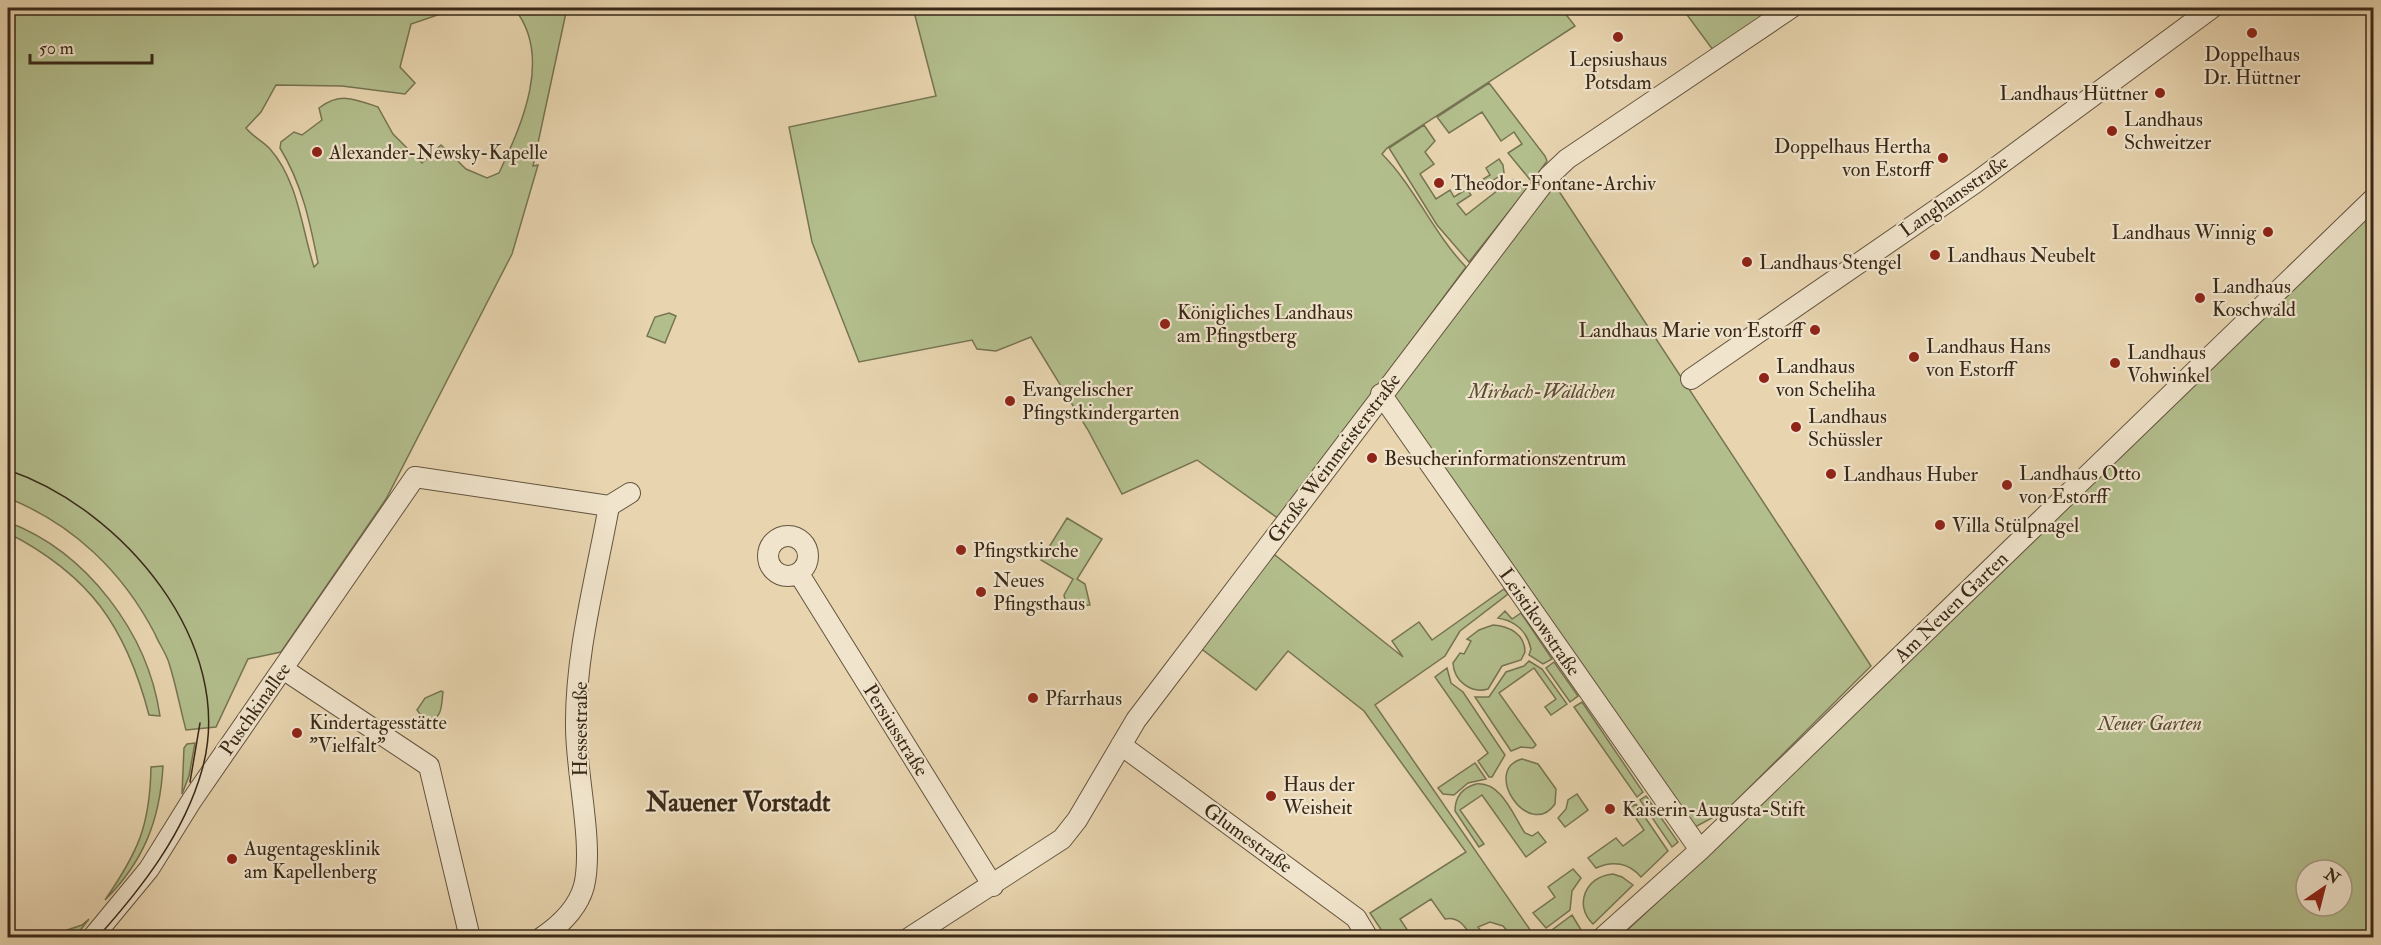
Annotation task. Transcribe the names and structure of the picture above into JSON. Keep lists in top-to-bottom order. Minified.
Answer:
{"streets":{"street":["Langhansstraße","Große Weinmeisterstraße","Am Neuen Garten","Leistikowstraße","Puschkinallee","Hessestraße","Persiusstraße","Glumestraße"]},"crossings":[["Große Weinmeisterstraße","Leistikowstraße"],["Große Weinmeisterstraße","Persiusstraße"],["Große Weinmeisterstraße","Glumestraße"],["Am Neuen Garten","Leistikowstraße"],["Puschkinallee","Hessestraße"]],"districts":["Nauener Vorstadt"],"parks":["Mirbach-Wäldchen","Neuer Garten"],"places":["Doppelhaus Dr. Hüttner","Lepsiushaus Potsdam","Landhaus Hüttner","Landhaus Schweitzer","Alexander-Newsky-Kapelle","Doppelhaus Hertha von Estorff","Theodor-Fontane-Archiv","Landhaus Winnig","Landhaus Neubelt","Landhaus Stengel","Landhaus Koschwald","Königliches Landhaus am Pfingstberg","Landhaus Marie von Estorff","Landhaus Hans von Estorff","Landhaus Vohwinkel","Landhaus von Scheliha","Evangelischer Pfingstkindergarten","Landhaus Schüssler","Besucherinformationszentrum","Landhaus Huber","Landhaus Otto von Estorff","Villa Stülpnagel","Pfingstkirche","Neues Pfingsthaus","Pfarrhaus","Kindertagesstätte \"Vielfalt\"","Haus der Weisheit","Kaiserin-Augusta-Stift","Augentagesklinik am Kapellenberg"],"scale_bar":"50 m","north":"top right"}
